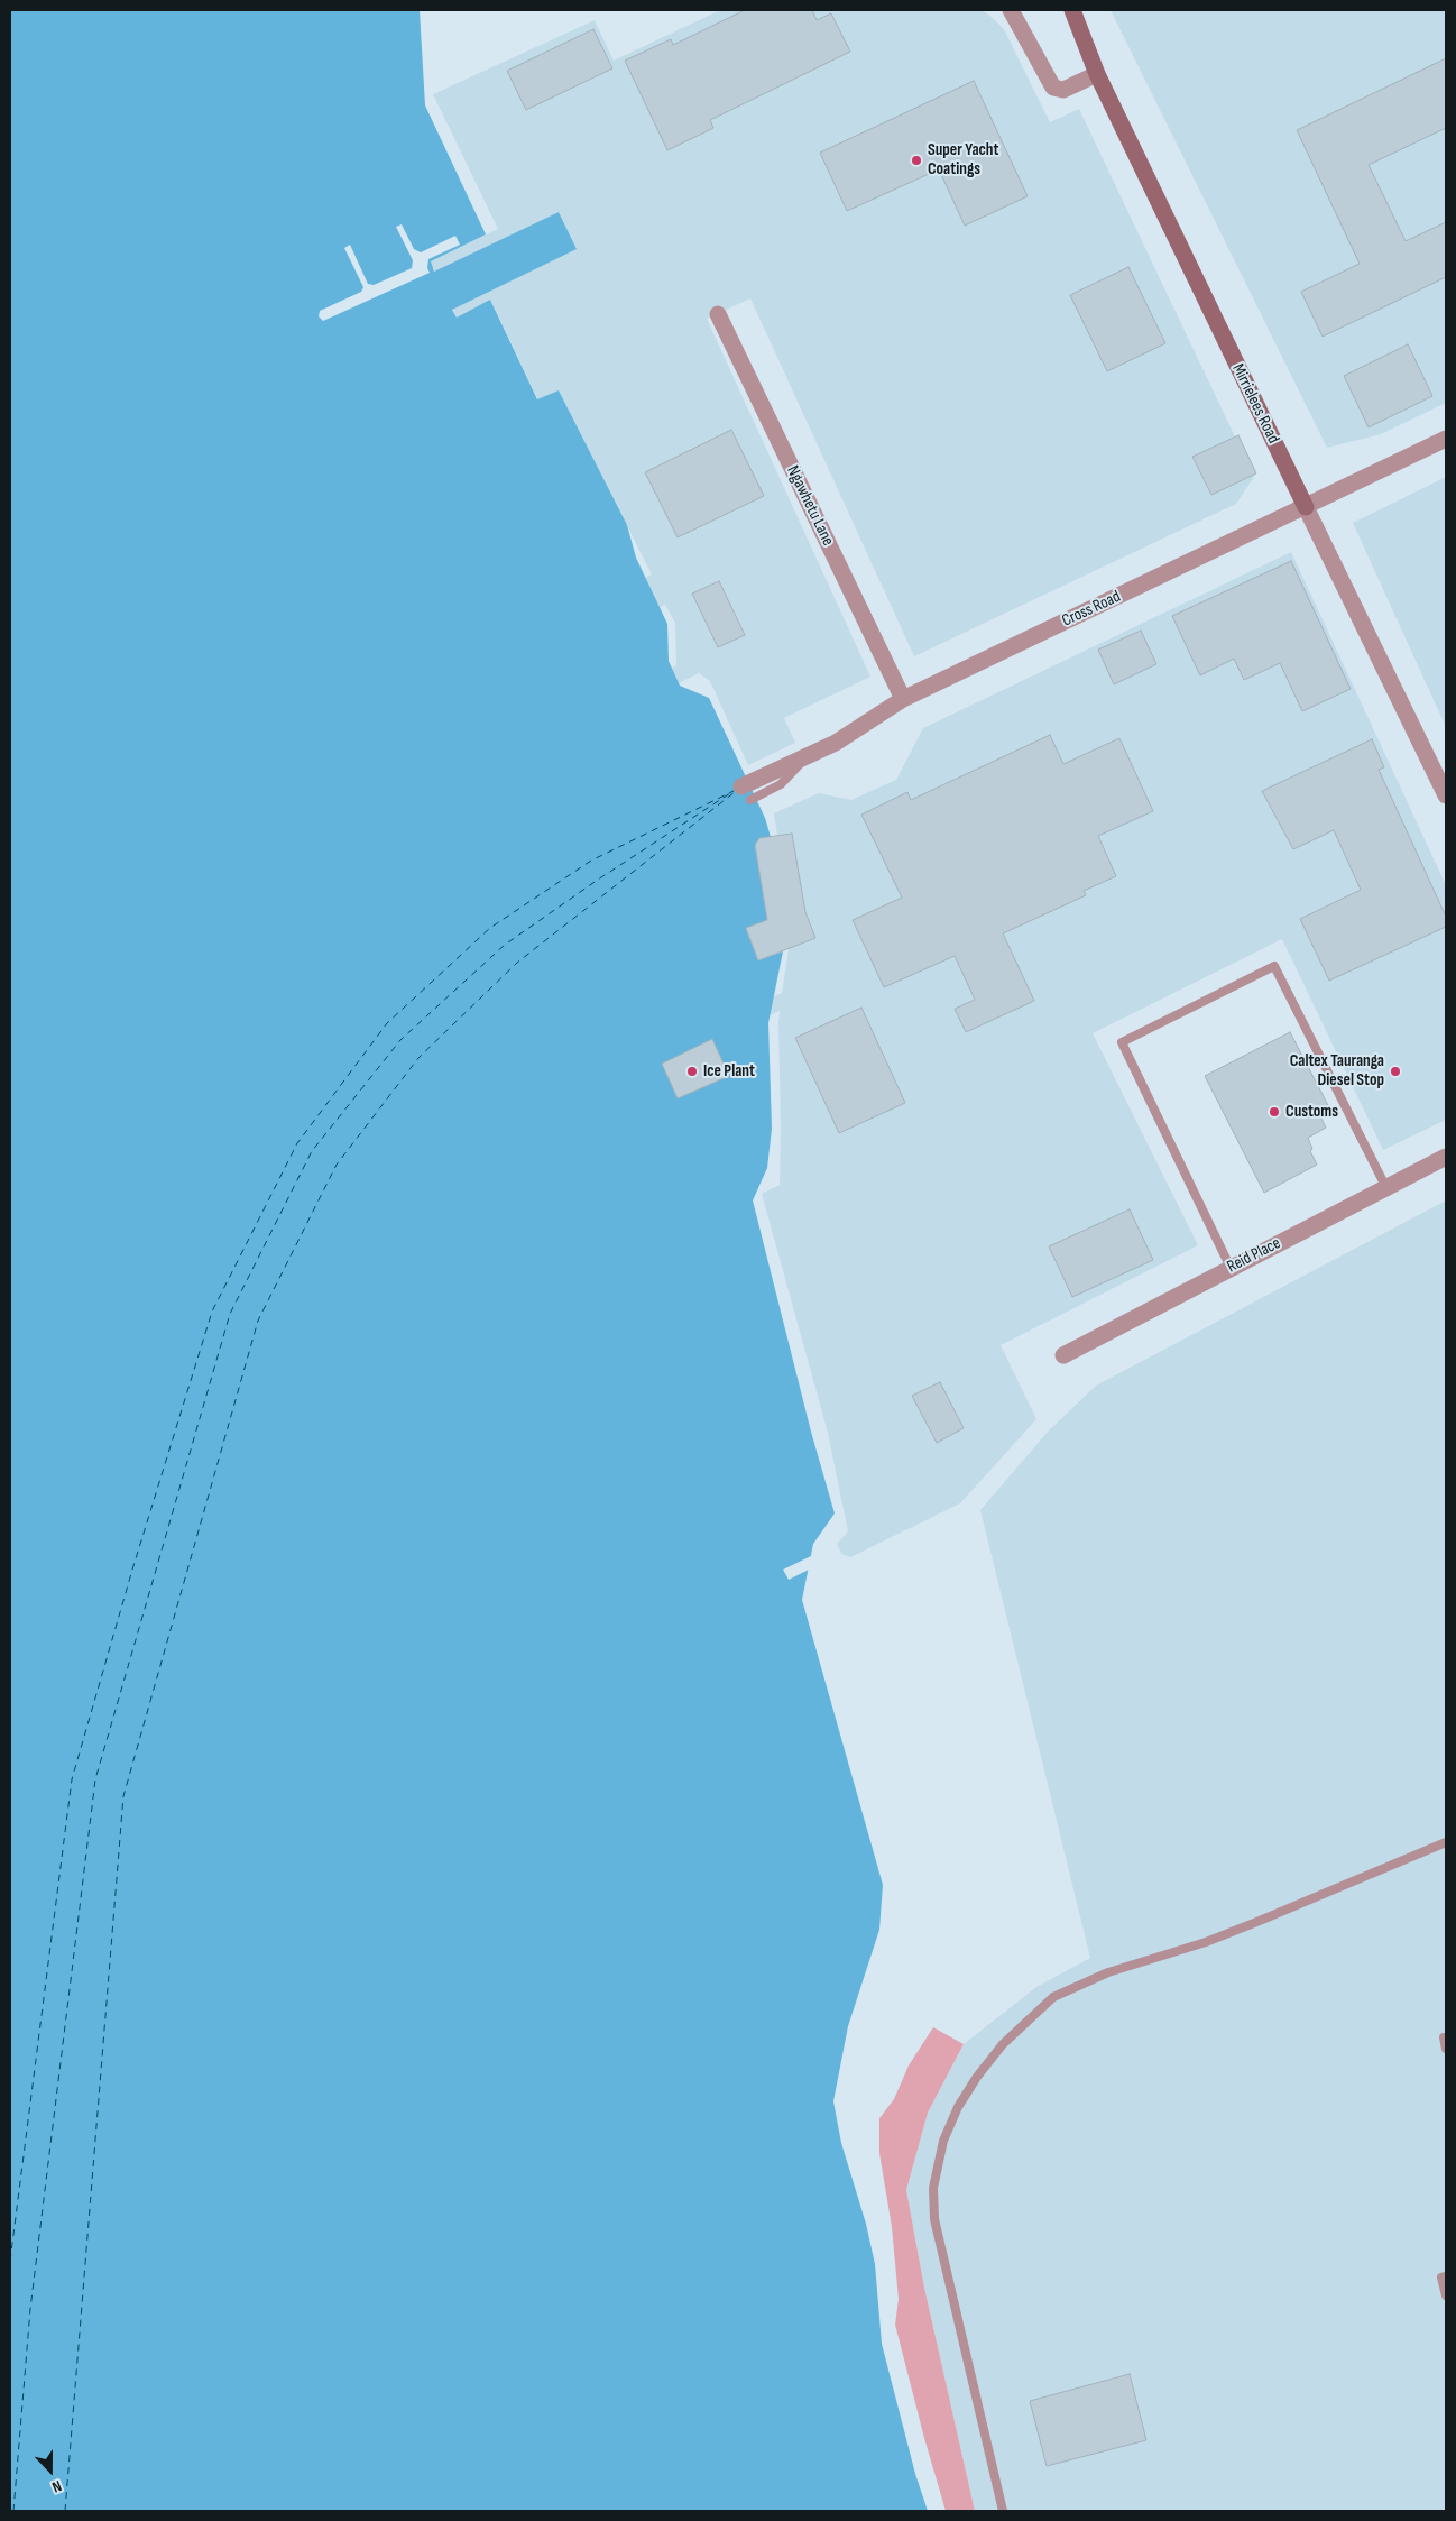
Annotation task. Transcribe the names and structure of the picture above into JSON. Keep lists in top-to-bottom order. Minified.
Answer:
{"streets":{"main road":["Mirrielees Road"],"street":["Ngawhetu Lane","Cross Road","Reid Place"]},"crossings":[["Mirrielees Road","Cross Road"],["Ngawhetu Lane","Cross Road"]],"places":["Super Yacht Coatings","Ice Plant","Caltex Tauranga Diesel Stop","Customs"],"north":"bottom"}
